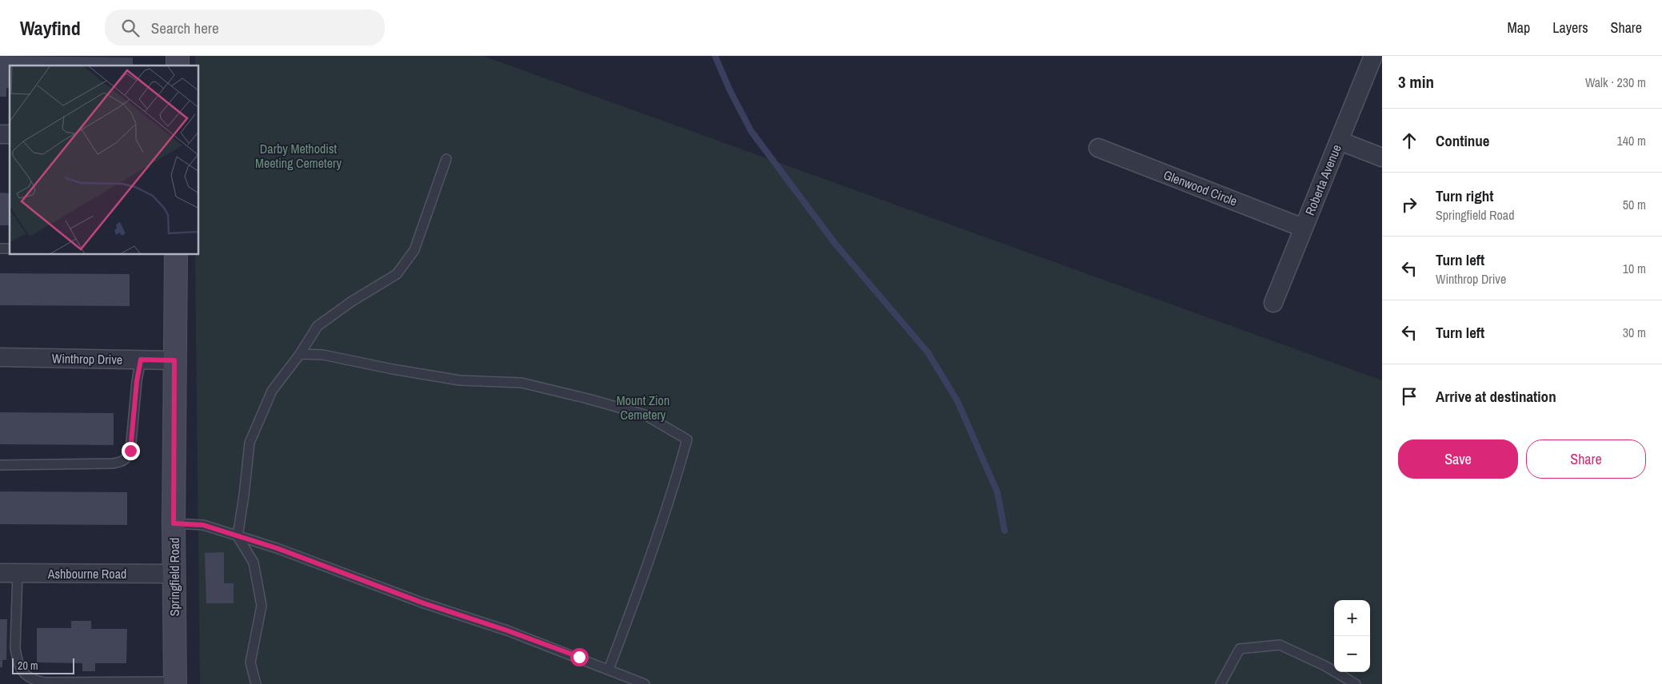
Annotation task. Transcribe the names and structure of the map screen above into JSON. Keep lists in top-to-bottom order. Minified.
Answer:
{"streets":{"main road":["Springfield Road"],"street":["Roberta Avenue","Glenwood Circle","Winthrop Drive","Ashbourne Road"]},"crossings":[["Roberta Avenue","Glenwood Circle"],["Winthrop Drive","Springfield Road"],["Ashbourne Road","Springfield Road"]],"parks":["Darby Methodist Meeting Cemetery","Mount Zion Cemetery"],"scale_bar":"20 m","page":{"header":"Wayfind","search":"Search here","nav":["Map","Layers","Share"],"heading":["3 min","Walk · 230 m"],"list":[["Continue","140 m"],["Turn right","Springfield Road","50 m"],["Turn left","Winthrop Drive","10 m"],["Turn left","30 m"],"Arrive at destination"],"buttons":["Save","Share"],"map_buttons":["+","−"],"scale":"20 m"}}
